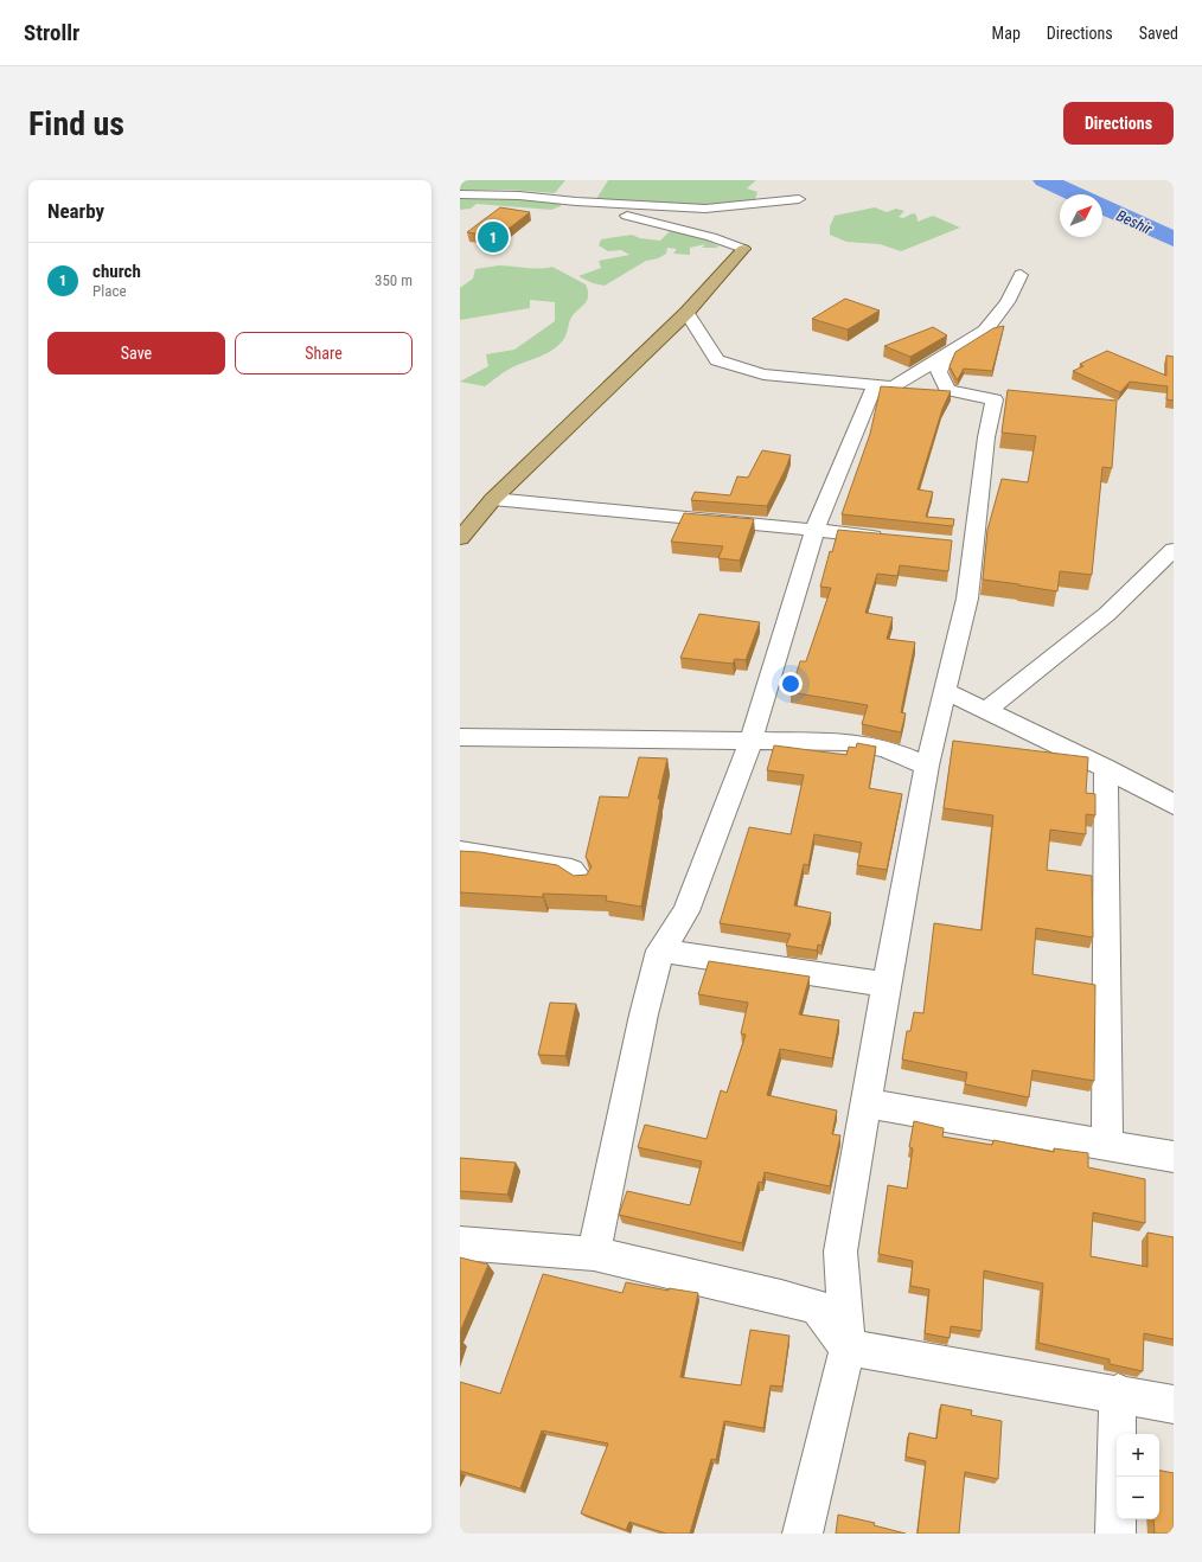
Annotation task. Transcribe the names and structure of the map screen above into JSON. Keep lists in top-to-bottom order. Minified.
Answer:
{"water":["Beshir"],"north":"top right","page":{"header":"Strollr","nav":["Map","Directions","Saved"],"buttons":["Directions",["Save","Share"]],"title":"Find us","heading":"Nearby","pins":"1","list":[{"mark":"1","name":"church","note":"Place","value":"350 m"}],"map_buttons":["+","−"]}}
